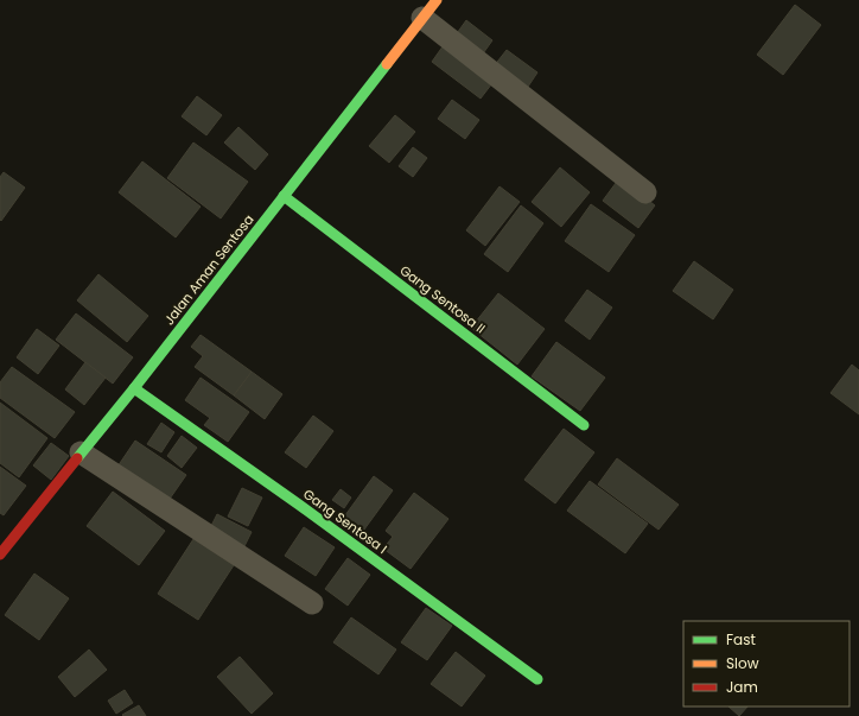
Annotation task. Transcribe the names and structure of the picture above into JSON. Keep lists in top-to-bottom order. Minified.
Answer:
{"streets":{"street":["Jalan Aman Sentosa","Gang Sentosa II","Gang Sentosa I"]},"crossings":[["Jalan Aman Sentosa","Gang Sentosa II"],["Jalan Aman Sentosa","Gang Sentosa I"]],"legend":["Fast","Slow","Jam"]}
